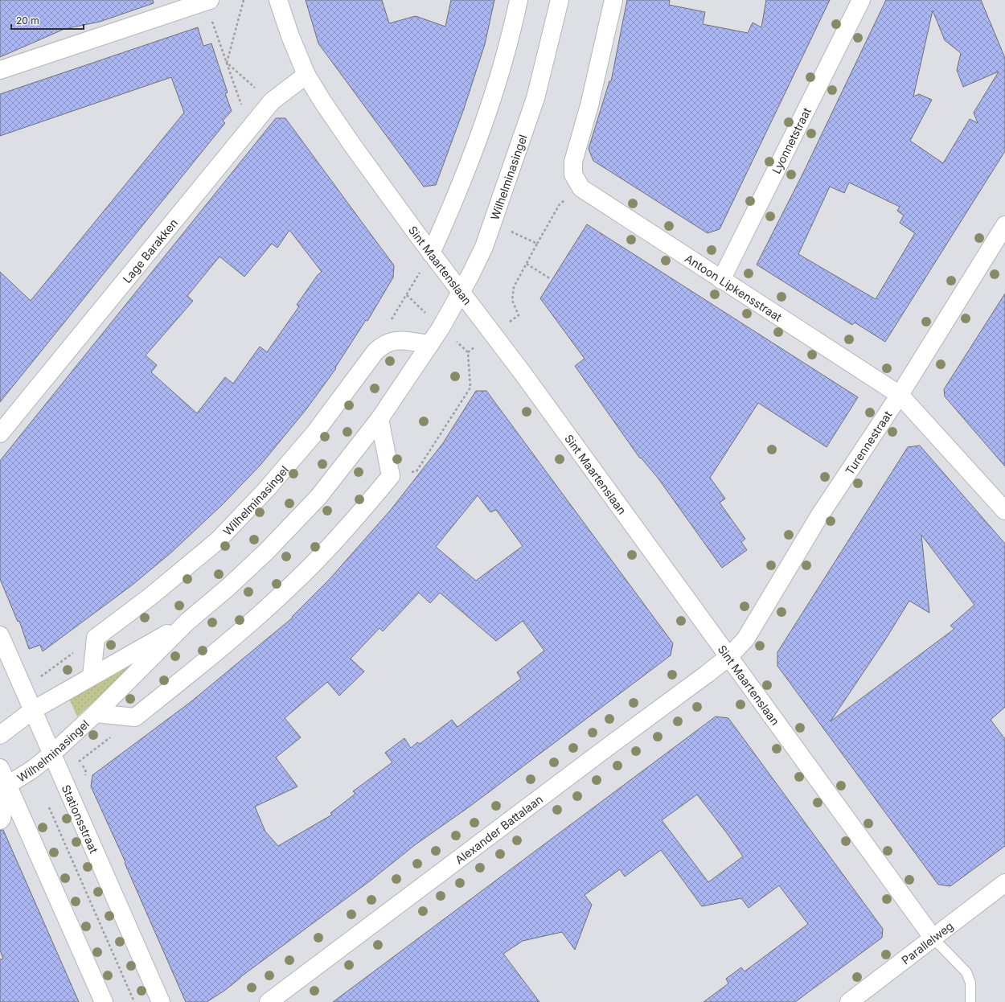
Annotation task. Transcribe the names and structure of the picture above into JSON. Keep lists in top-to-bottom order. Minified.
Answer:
{"streets":{"street":["Lyonnetstraat","Wilhelminasingel","Lage Barakken","Sint Maartenslaan","Antoon Lipkensstraat","Turennestraat","Stationsstraat","Alexander Battalaan","Parallelweg"]},"crossings":[["Lyonnetstraat","Antoon Lipkensstraat"],["Wilhelminasingel","Sint Maartenslaan"],["Wilhelminasingel","Stationsstraat"],["Lage Barakken","Sint Maartenslaan"],["Sint Maartenslaan","Turennestraat"],["Sint Maartenslaan","Alexander Battalaan"],["Sint Maartenslaan","Parallelweg"],["Antoon Lipkensstraat","Turennestraat"],["Turennestraat","Alexander Battalaan"]],"scale_bar":"20 m"}
